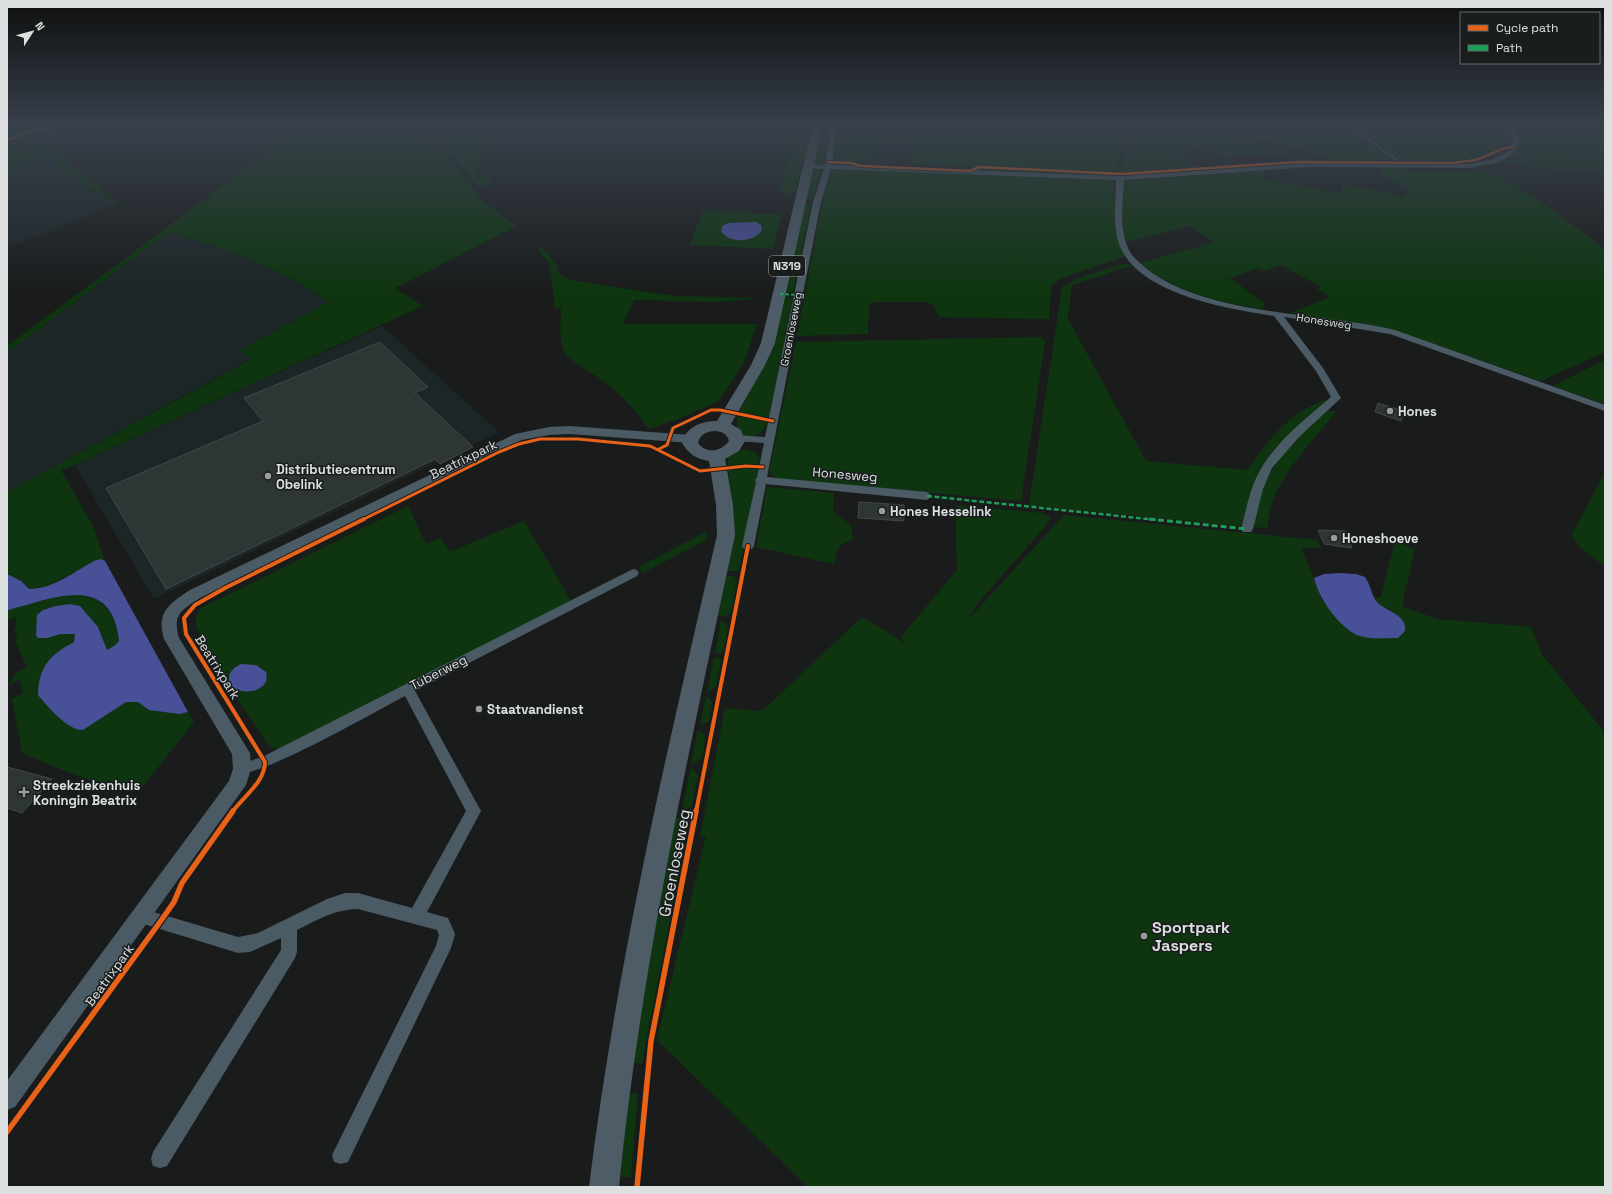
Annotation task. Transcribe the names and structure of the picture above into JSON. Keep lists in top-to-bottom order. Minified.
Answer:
{"streets":{"main road":["N319","Groenloseweg"],"street":["Honesweg","Beatrixpark","Tuberweg"]},"crossings":[["Honesweg","Groenloseweg"],["Beatrixpark","Tuberweg"]],"places":{"other":["Hones","Distributiecentrum Obelink","Hones Hesselink","Honeshoeve","Staatvandienst","Sportpark Jaspers"],"health":["Streekziekenhuis Koningin Beatrix"]},"legend":["Cycle path","Path"],"north":"top right"}
